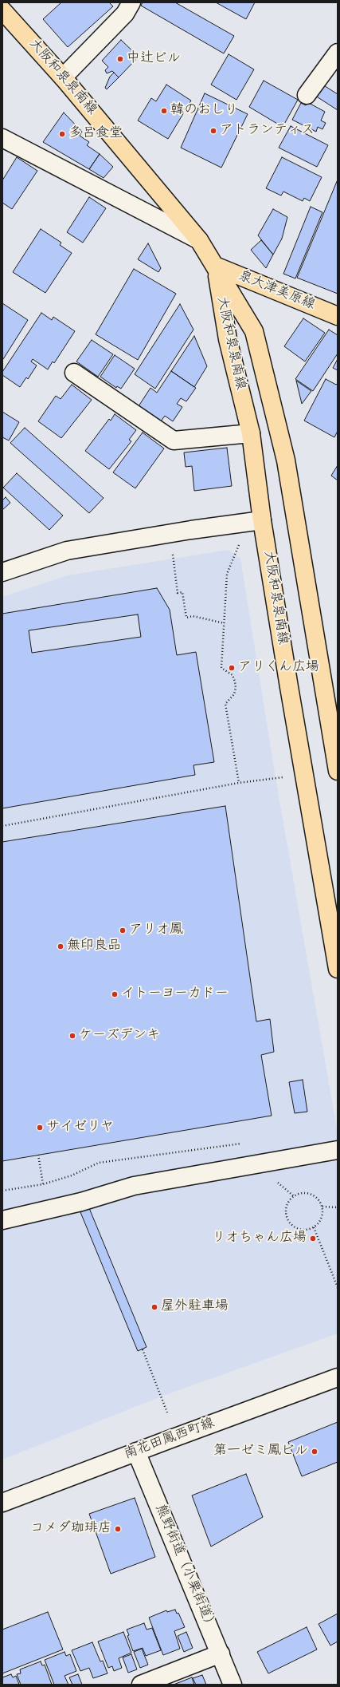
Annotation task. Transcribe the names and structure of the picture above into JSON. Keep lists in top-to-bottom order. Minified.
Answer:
{"streets":{"main road":["大阪和泉泉南線","泉大津美原線"],"street":["南花田鳳西町線","熊野街道（小栗街道）"]},"crossings":[["大阪和泉泉南線","泉大津美原線"],["南花田鳳西町線","熊野街道（小栗街道）"]],"places":["中辻ビル","韓のおしり","アトランティス","多呂食堂","アリくん広場","アリオ鳳","無印良品","イトーヨーカドー","ケーズデンキ","サイゼリヤ","リオちゃん広場","屋外駐車場","第一ゼミ鳳ビル","コメダ珈琲店"]}
